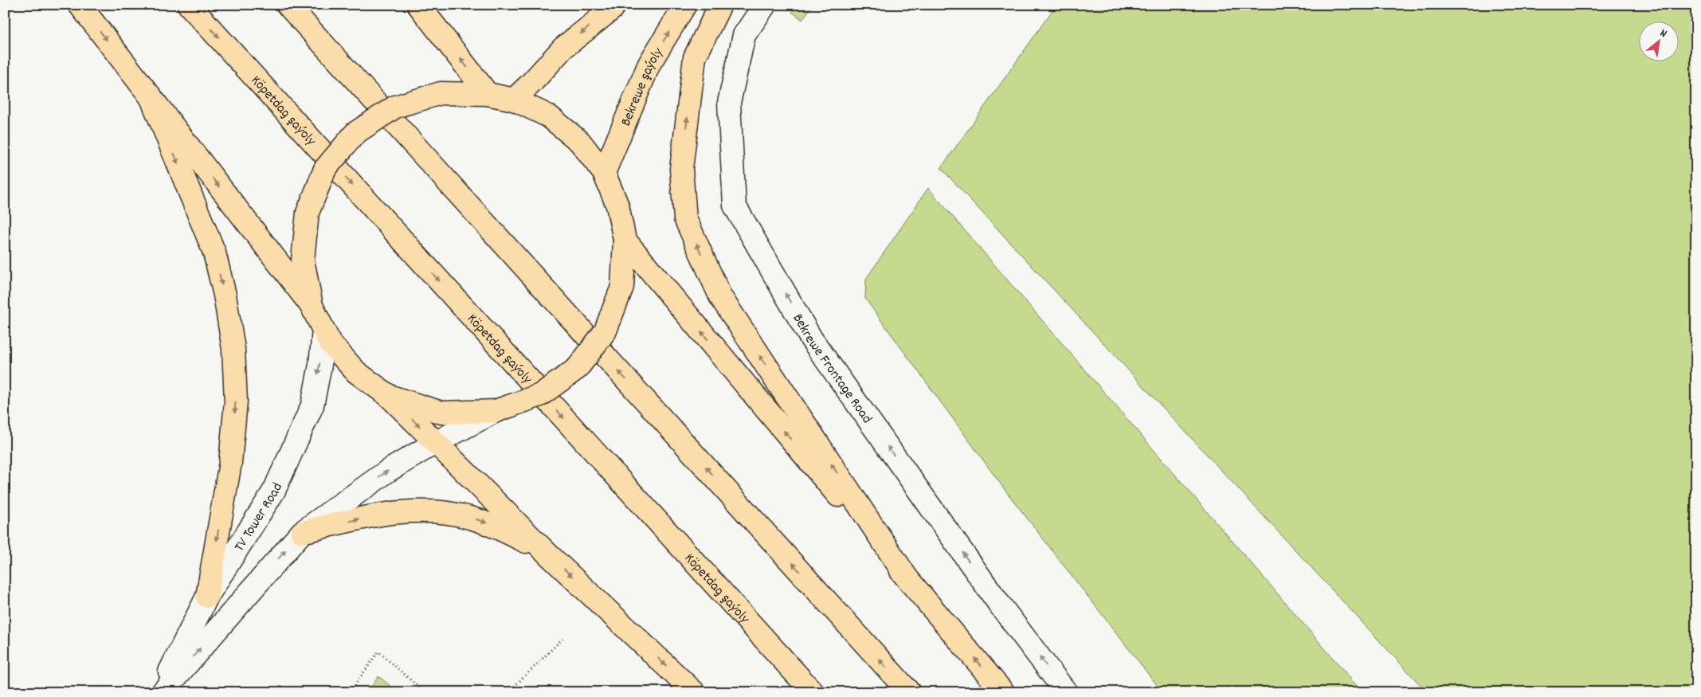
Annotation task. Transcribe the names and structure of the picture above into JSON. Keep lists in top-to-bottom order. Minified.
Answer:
{"streets":{"main road":["Bekrewe şaýoly","Köpetdag şaýoly"],"street":["Bekrewe Frontage Road","TV Tower Road"]},"one_way":["Bekrewe Frontage Road"],"north":"top right"}
